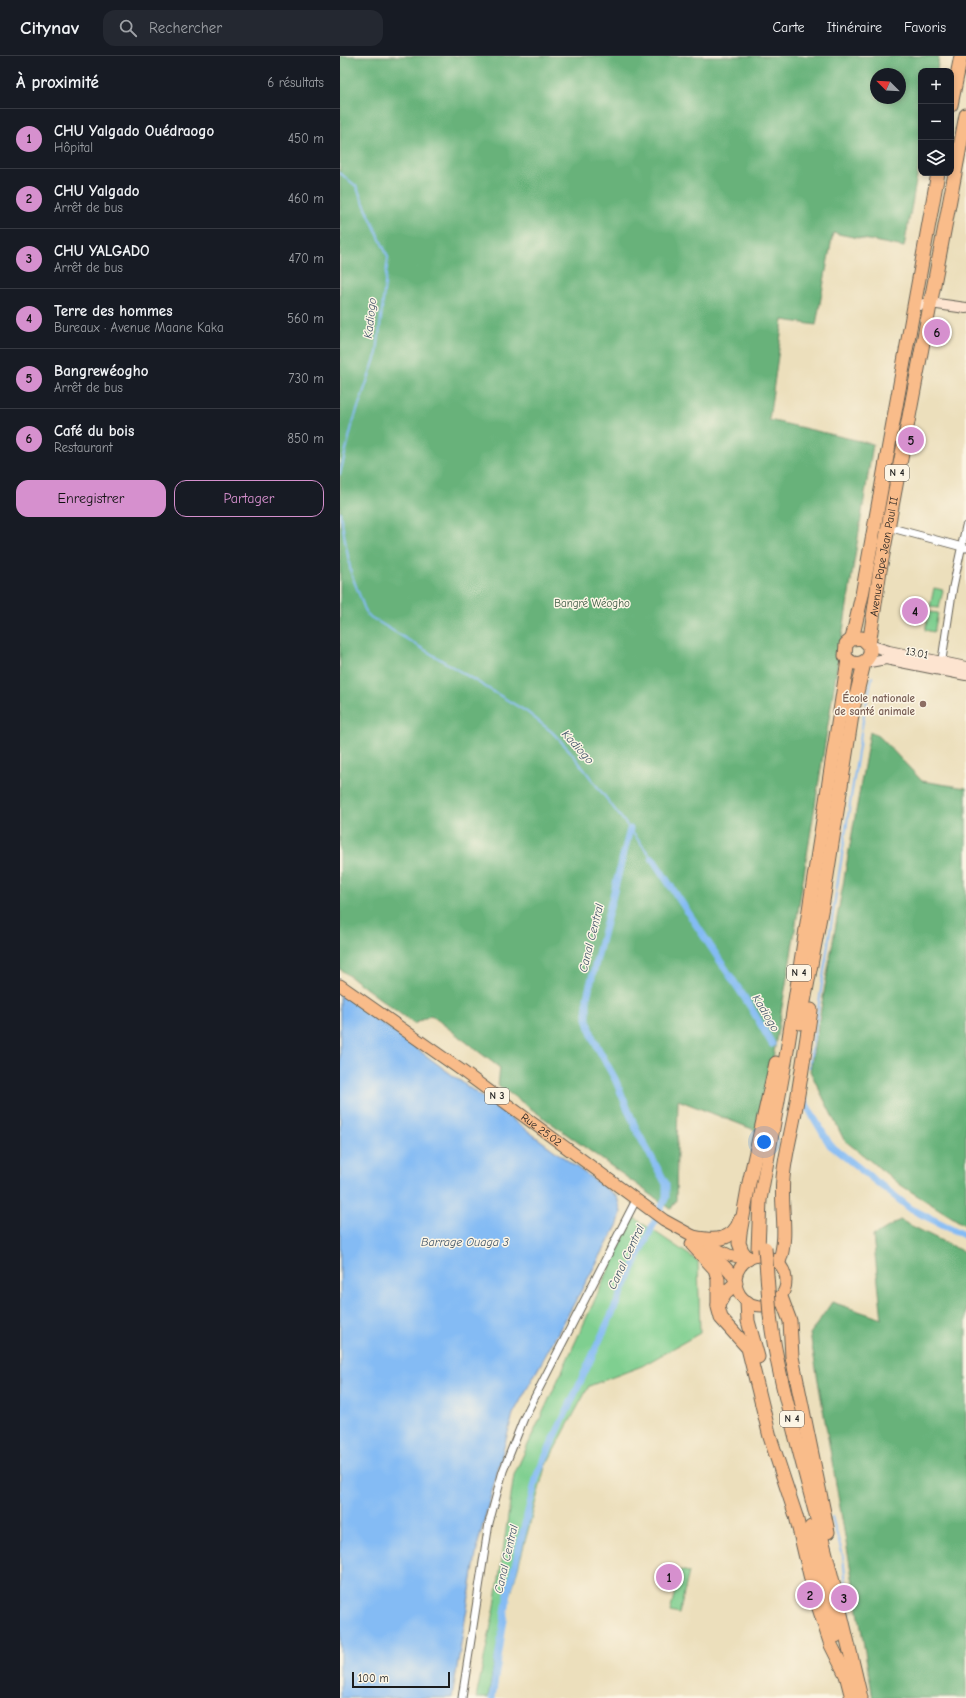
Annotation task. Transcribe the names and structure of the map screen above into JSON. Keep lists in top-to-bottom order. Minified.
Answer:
{"streets":{"highway":["N 4","Avenue Pape Jean Paul II"],"main road":["N 3","Rue 25.02"],"street":["13.01"]},"crossings":[["N 4","Avenue Pape Jean Paul II"],["Avenue Pape Jean Paul II","13.01"],["N 3","Rue 25.02"]],"water":["Kadiogo","Canal Central","Barrage Ouaga 3"],"parks":["Bangré Wéogho"],"places":["École nationale de santé animale"],"scale_bar":"100 m","north":"top left","page":{"header":"Citynav","search":"Rechercher","nav":["Carte","Itinéraire","Favoris"],"heading":["À proximité","6 résultats"],"map_buttons":["+","−"],"list":[{"mark":"1","name":"CHU Yalgado Ouédraogo","note":"Hôpital","value":"450 m"},{"mark":"2","name":"CHU Yalgado","note":"Arrêt de bus","value":"460 m"},{"mark":"3","name":"CHU YALGADO","note":"Arrêt de bus","value":"470 m"},{"mark":"4","name":"Terre des hommes","note":"Bureaux · Avenue Maane Kaka","value":"560 m"},{"mark":"5","name":"Bangrewéogho","note":"Arrêt de bus","value":"730 m"},{"mark":"6","name":"Café du bois","note":"Restaurant","value":"850 m"}],"pins":["6","5","4","1","2","3"],"buttons":["Enregistrer","Partager"],"scale":"100 m"}}
